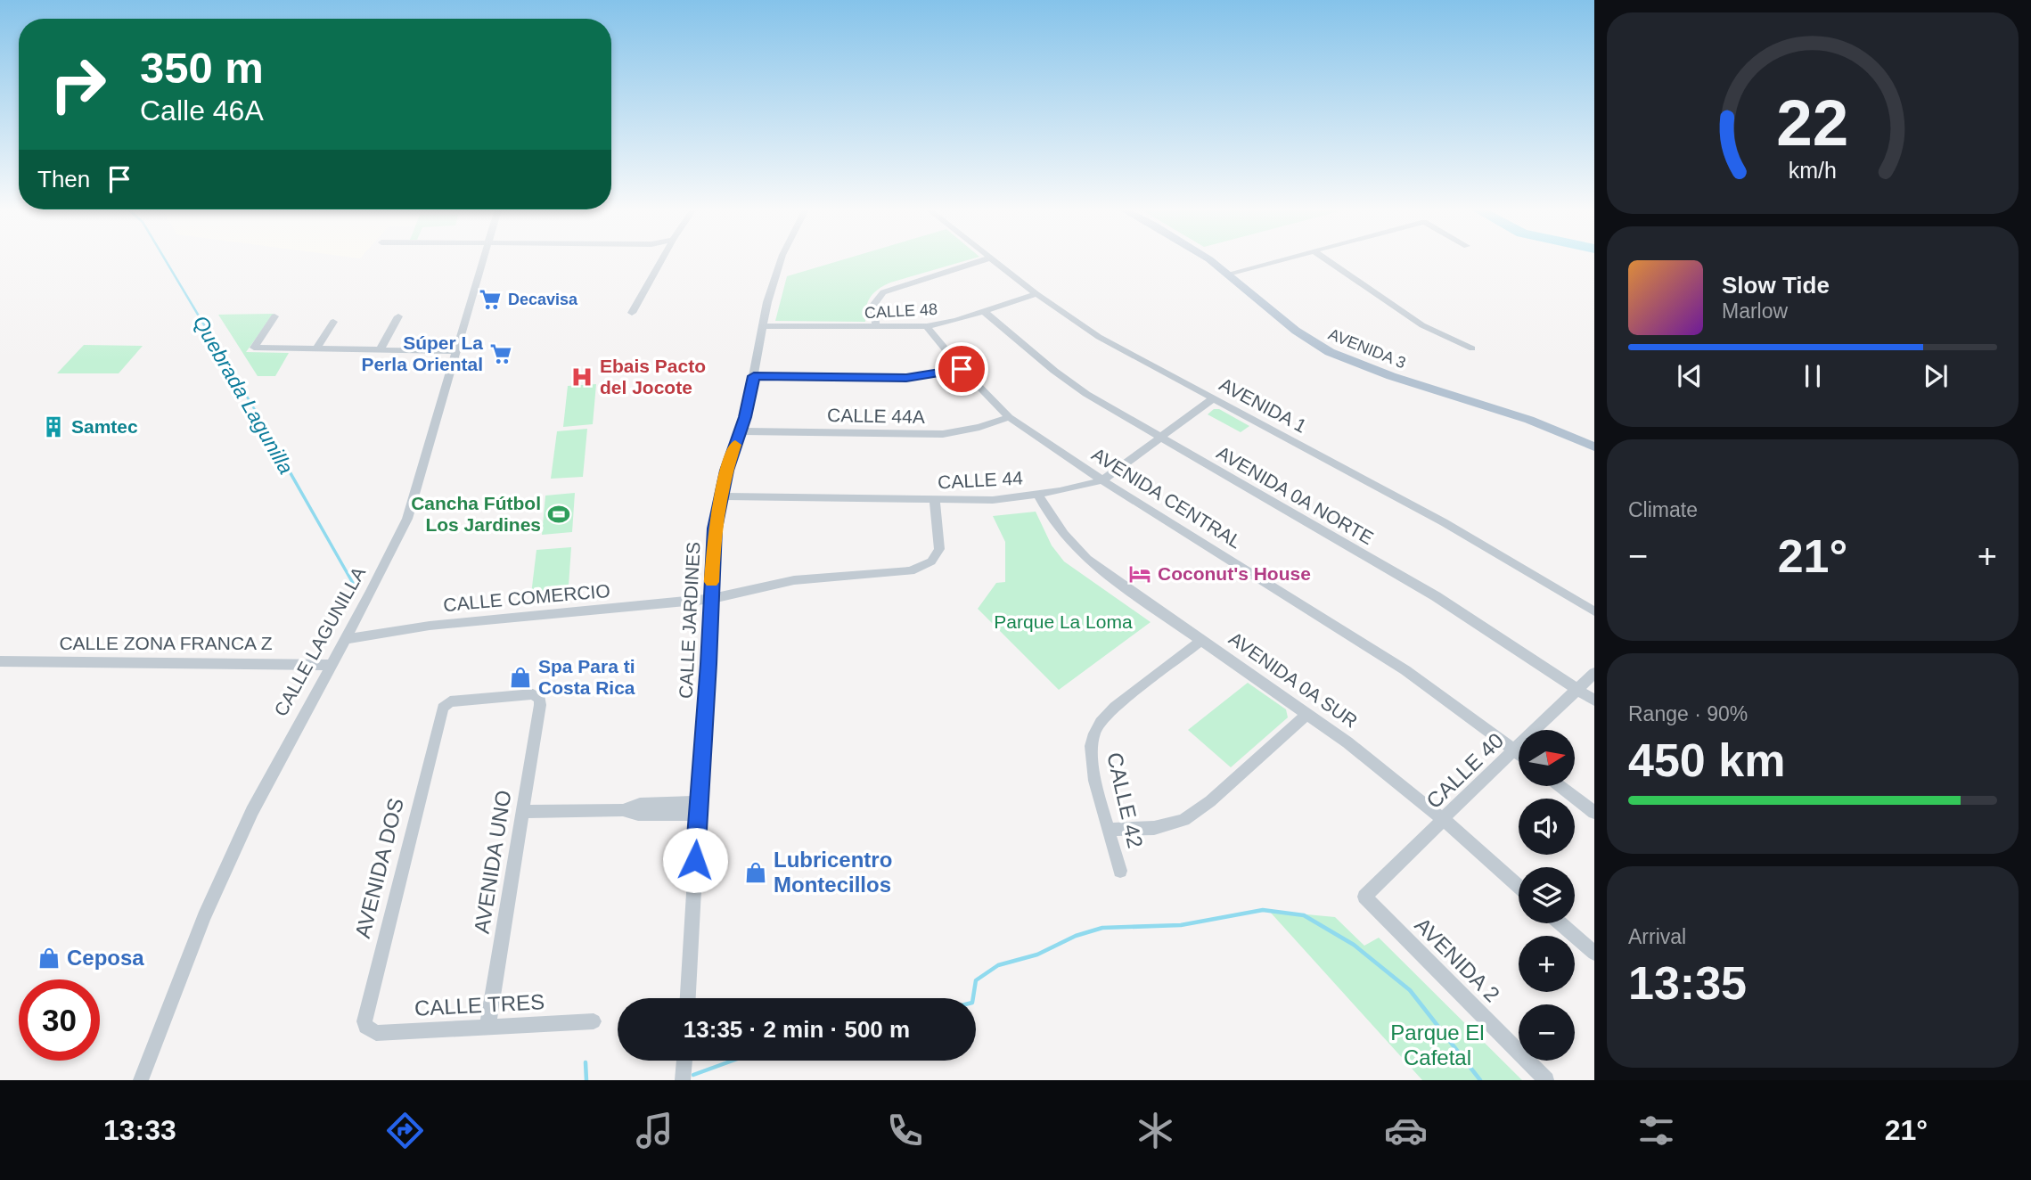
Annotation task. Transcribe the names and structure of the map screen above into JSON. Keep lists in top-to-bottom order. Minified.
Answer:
{"streets":{"main road":["AVENIDA 3"],"street":["CALLE 48","AVENIDA 1","CALLE 44A","CALLE 44","AVENIDA 0A NORTE","AVENIDA CENTRAL","CALLE COMERCIO","CALLE JARDINES","CALLE LAGUNILLA","CALLE ZONA FRANCA Z","AVENIDA 0A SUR","CALLE 40","CALLE 42","AVENIDA UNO","AVENIDA DOS","AVENIDA 2","CALLE TRES"]},"crossings":[["CALLE 48","AVENIDA 1"],["CALLE 48","AVENIDA 0A NORTE"],["CALLE 48","AVENIDA CENTRAL"],["CALLE 48","CALLE JARDINES"],["AVENIDA 1","CALLE 44"],["CALLE 44A","AVENIDA CENTRAL"],["CALLE 44A","CALLE JARDINES"],["CALLE 44","AVENIDA 0A NORTE"],["CALLE 44","AVENIDA CENTRAL"],["CALLE 44","CALLE JARDINES"],["CALLE 44","AVENIDA 0A SUR"],["AVENIDA 0A NORTE","CALLE 40"],["AVENIDA CENTRAL","CALLE 40"],["CALLE COMERCIO","CALLE JARDINES"],["CALLE COMERCIO","CALLE LAGUNILLA"],["CALLE LAGUNILLA","CALLE ZONA FRANCA Z"],["AVENIDA 0A SUR","CALLE 40"],["AVENIDA 0A SUR","CALLE 42"],["CALLE 40","AVENIDA 2"],["AVENIDA UNO","AVENIDA DOS"],["AVENIDA UNO","CALLE TRES"],["AVENIDA DOS","CALLE TRES"]],"water":["Quebrada Lagunilla"],"parks":["Parque La Loma","Parque El Cafetal"],"places":{"supermarket":["Decavisa","Súper La Perla Oriental"],"hospital":["Ebais Pacto del Jocote"],"building":["Samtec"],"sports":["Cancha Fútbol Los Jardines"],"hotel":["Coconut's House"],"shop":["Spa Para ti Costa Rica","Lubricentro Montecillos","Ceposa"]},"north":"right","page":{"turn":["350 m","Calle 46A"],"then":"Then","song":["Slow Tide","Marlow"],"tile":["Climate",["Range · 90%","450 km"],["Arrival","13:35"]],"heat":["−","21°","+"],"map_buttons":["+","−"],"limit":"30","trip":"13:35 · 2 min · 500 m","tabs":["13:33","21°"],"gauge":["22","km/h"]}}
